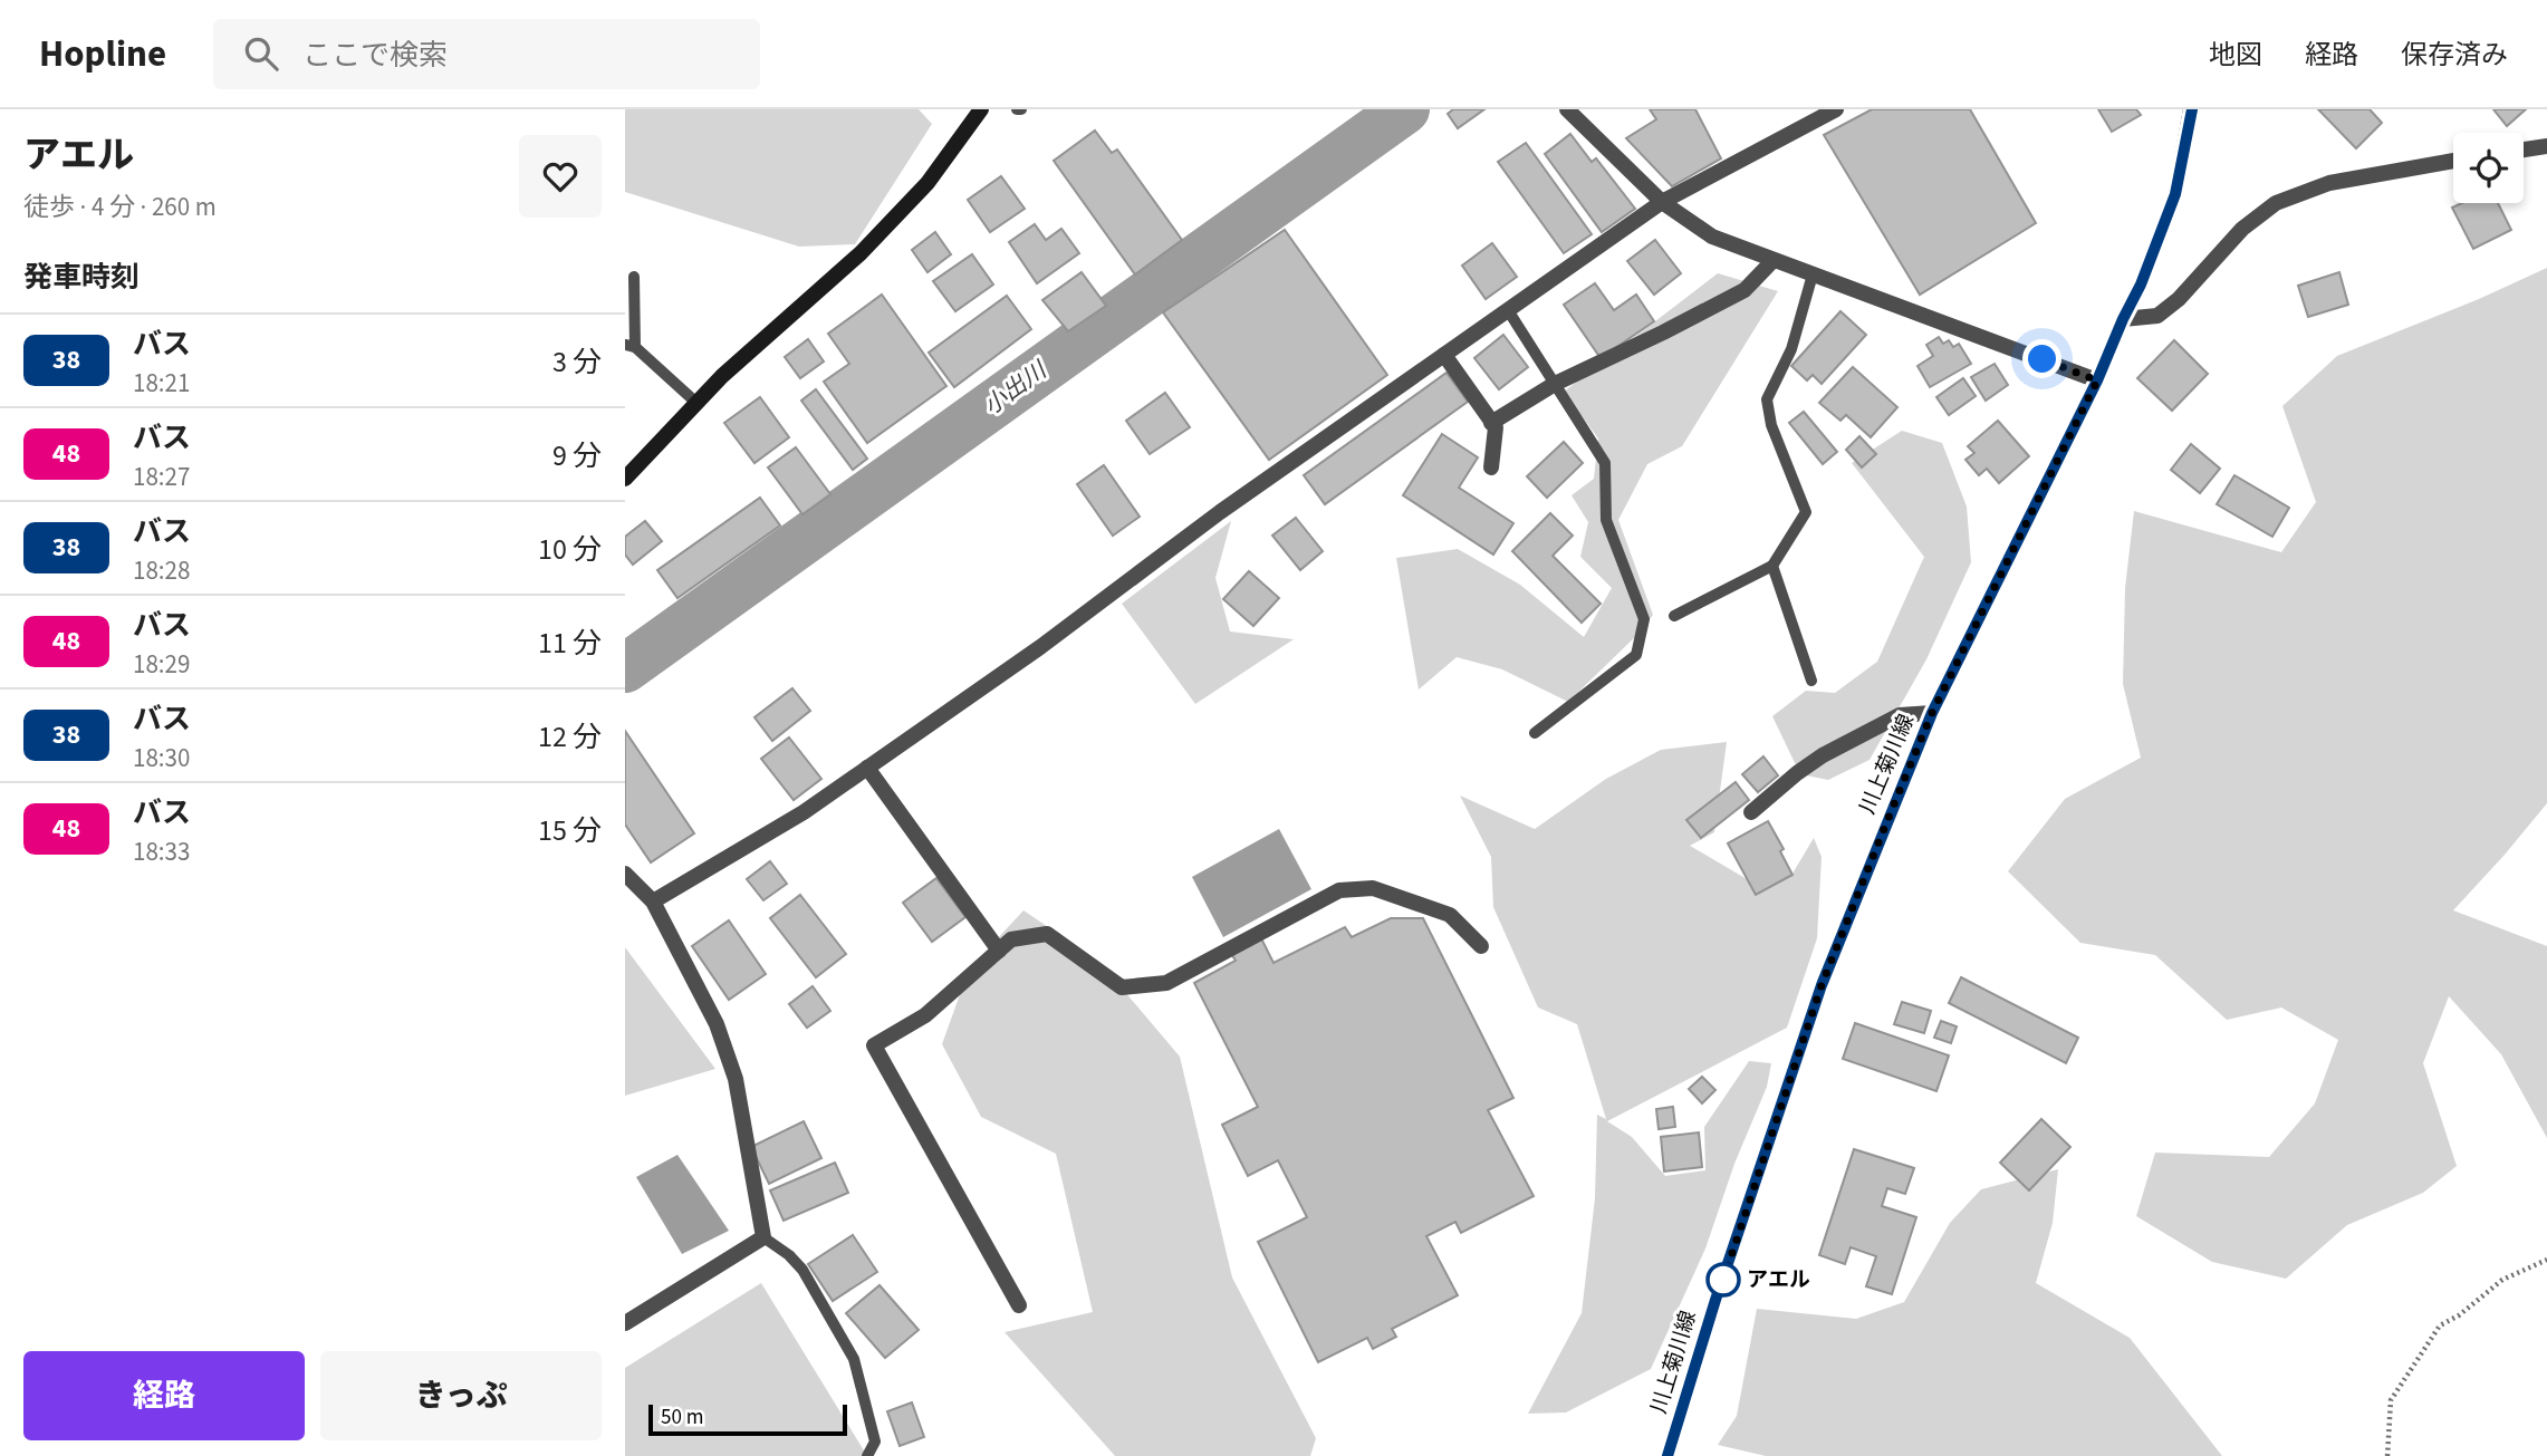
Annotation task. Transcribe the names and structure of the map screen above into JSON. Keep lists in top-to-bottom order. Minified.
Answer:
{"streets":{"main road":["川上菊川線"]},"water":["小出川"],"places":["アエル"],"lines":["bus line 38"],"scale_bar":"50 m","page":{"header":"Hopline","search":"ここで検索","nav":["地図","経路","保存済み"],"heading":[["アエル","徒歩 · 4 分 · 260 m"],"発車時刻"],"list":[{"mark":"38","name":"バス","note":"18:21","value":"3 分"},{"mark":"48","name":"バス","note":"18:27","value":"9 分"},{"mark":"38","name":"バス","note":"18:28","value":"10 分"},{"mark":"48","name":"バス","note":"18:29","value":"11 分"},{"mark":"38","name":"バス","note":"18:30","value":"12 分"},{"mark":"48","name":"バス","note":"18:33","value":"15 分"}],"buttons":["経路","きっぷ"],"scale":"50 m"}}
